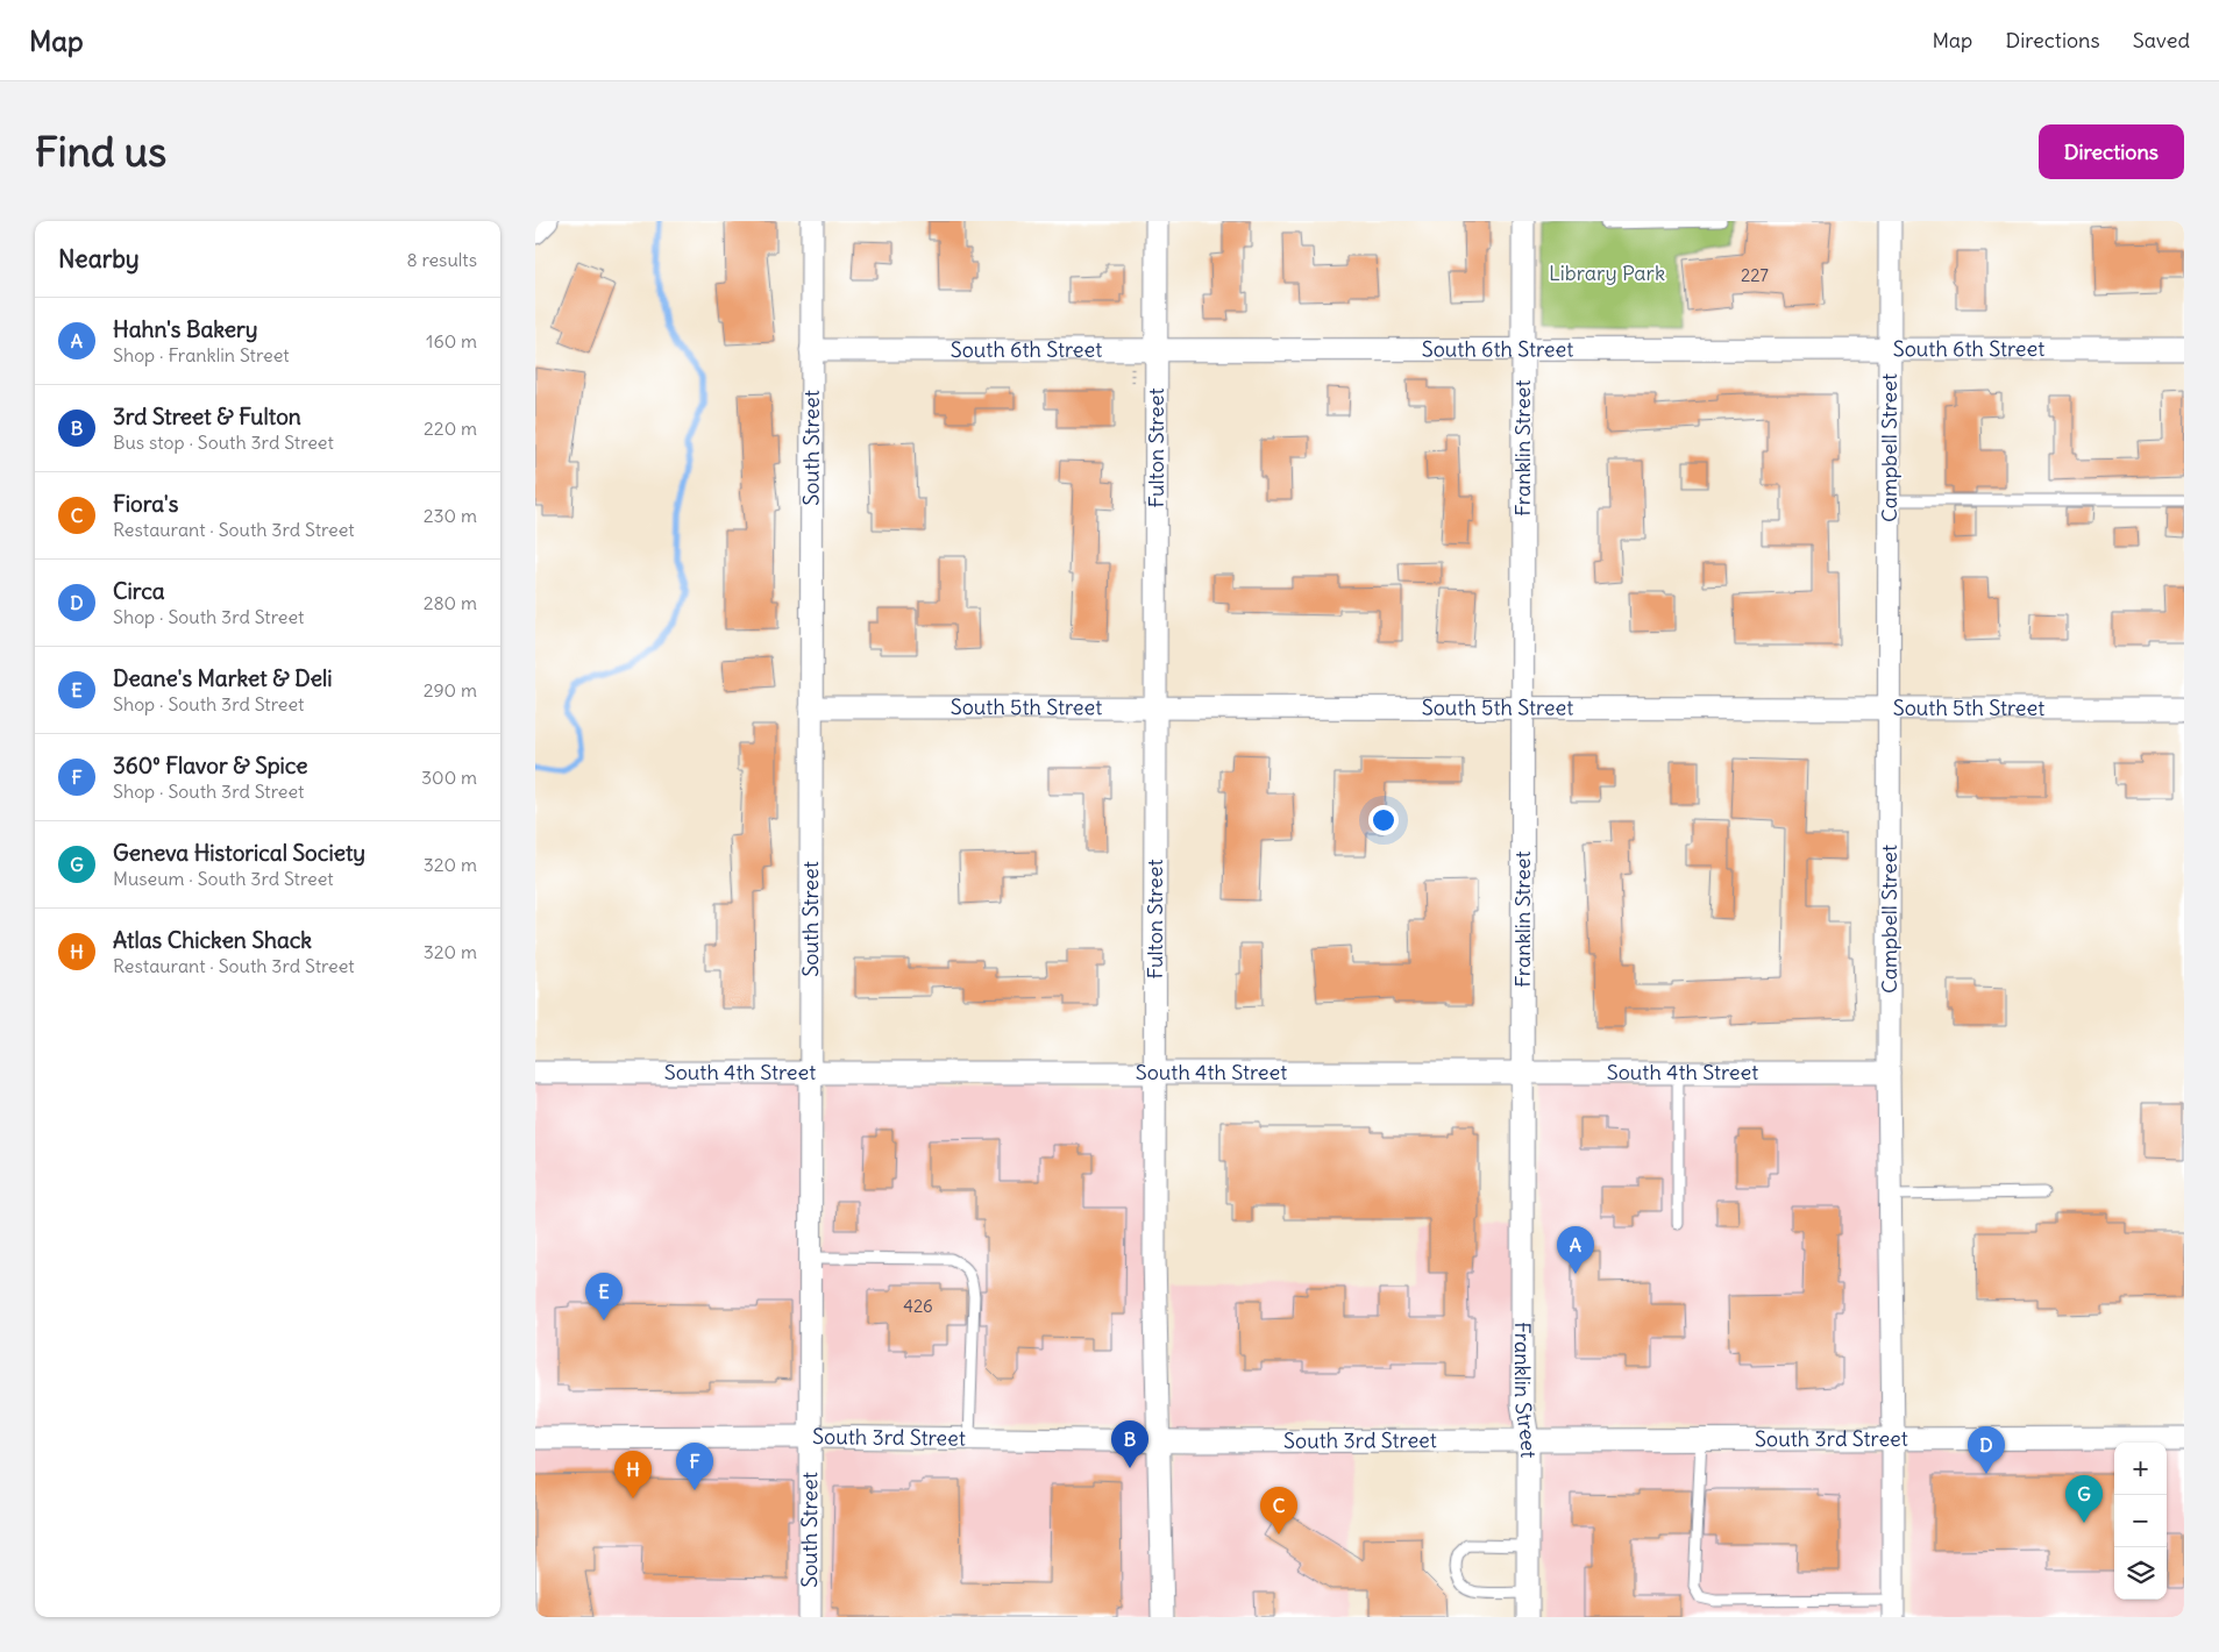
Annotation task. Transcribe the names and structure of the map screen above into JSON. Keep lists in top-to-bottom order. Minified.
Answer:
{"streets":{"street":["South 6th Street","South Street","Fulton Street","Franklin Street","Campbell Street","South 5th Street","South 4th Street","South 3rd Street"]},"crossings":[["South 6th Street","South Street"],["South 6th Street","Fulton Street"],["South 6th Street","Franklin Street"],["South 6th Street","Campbell Street"],["South Street","South 5th Street"],["South Street","South 4th Street"],["South Street","South 3rd Street"],["Fulton Street","South 5th Street"],["Fulton Street","South 4th Street"],["Fulton Street","South 3rd Street"],["Franklin Street","South 5th Street"],["Franklin Street","South 4th Street"],["Franklin Street","South 3rd Street"],["Campbell Street","South 5th Street"],["Campbell Street","South 4th Street"],["Campbell Street","South 3rd Street"]],"parks":["Library Park"],"house_numbers":["227","426"],"page":{"header":"Map","nav":["Map","Directions","Saved"],"buttons":"Directions","title":"Find us","heading":["Nearby","8 results"],"list":[{"mark":"A","name":"Hahn's Bakery","note":"Shop · Franklin Street","value":"160 m"},{"mark":"B","name":"3rd Street & Fulton","note":"Bus stop · South 3rd Street","value":"220 m"},{"mark":"C","name":"Fiora's","note":"Restaurant · South 3rd Street","value":"230 m"},{"mark":"D","name":"Circa","note":"Shop · South 3rd Street","value":"280 m"},{"mark":"E","name":"Deane's Market & Deli","note":"Shop · South 3rd Street","value":"290 m"},{"mark":"F","name":"360° Flavor & Spice","note":"Shop · South 3rd Street","value":"300 m"},{"mark":"G","name":"Geneva Historical Society","note":"Museum · South 3rd Street","value":"320 m"},{"mark":"H","name":"Atlas Chicken Shack","note":"Restaurant · South 3rd Street","value":"320 m"}],"pins":["A","E","B","D","F","H","G","C"],"map_buttons":["+","−"]}}
